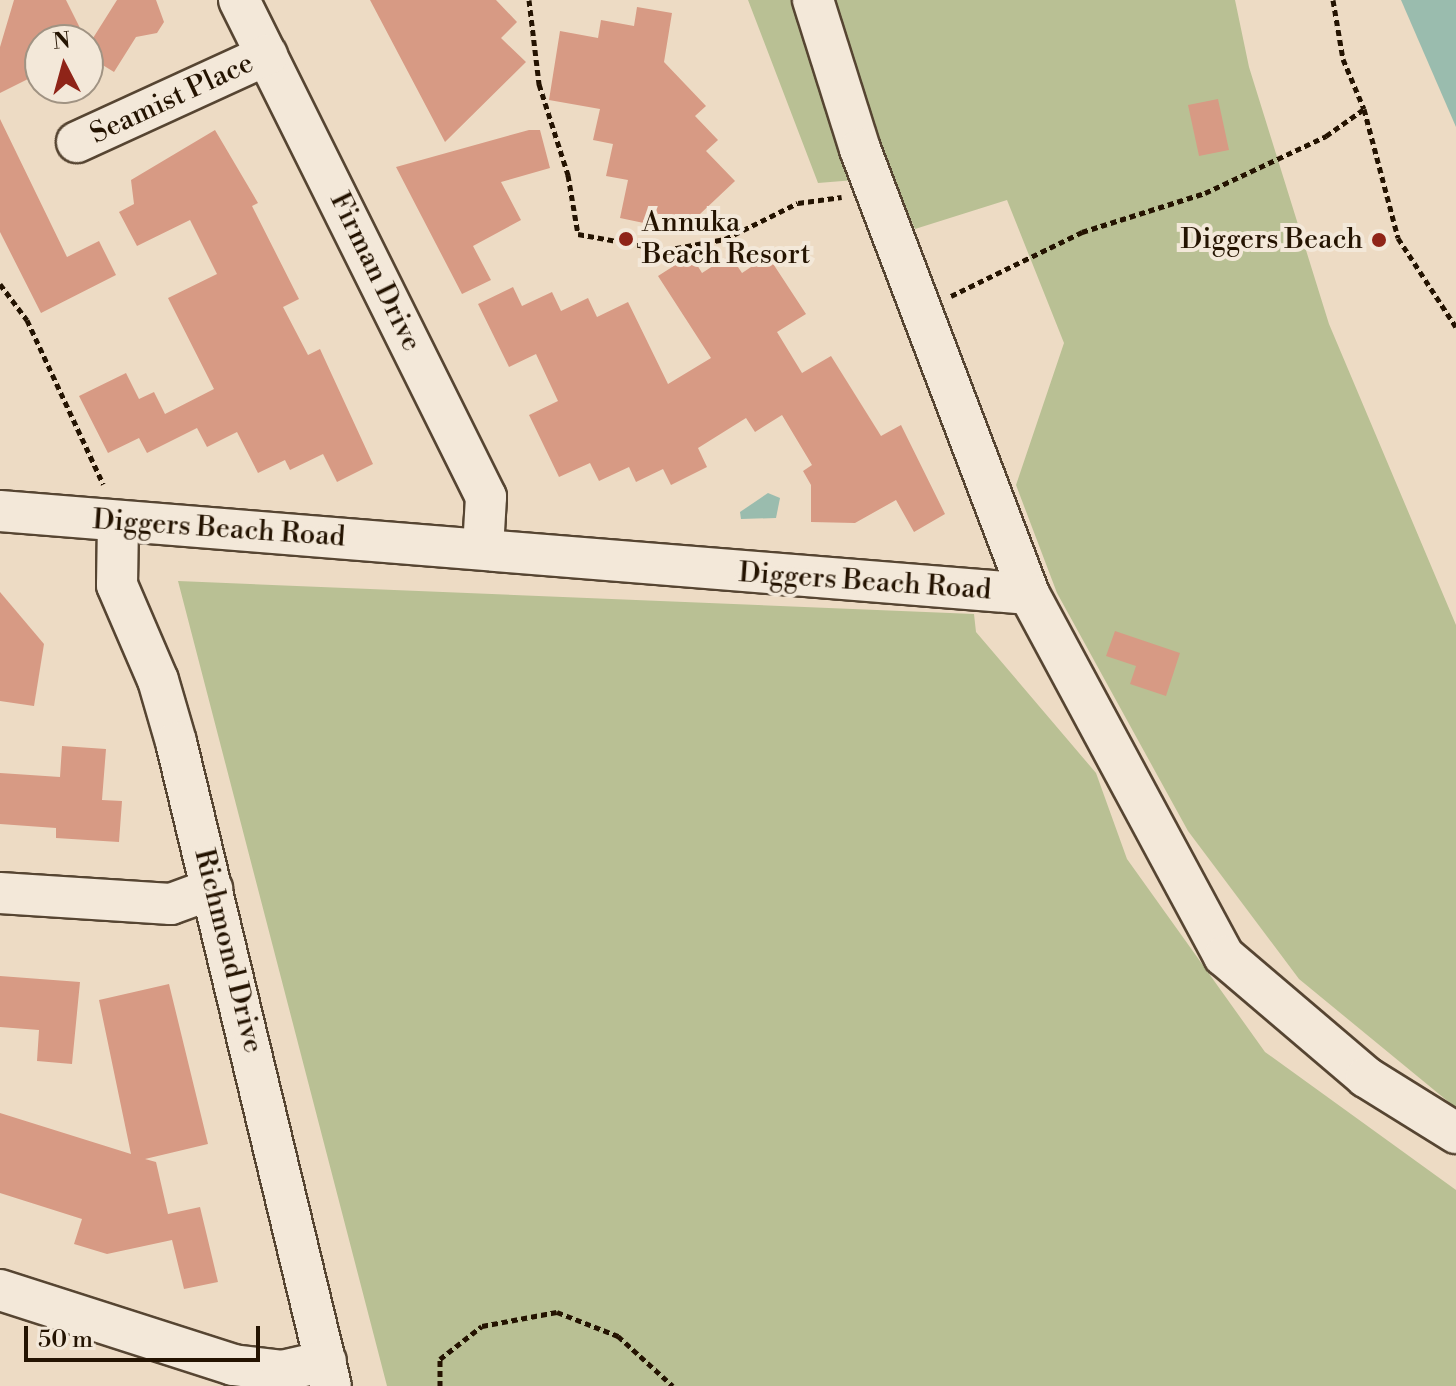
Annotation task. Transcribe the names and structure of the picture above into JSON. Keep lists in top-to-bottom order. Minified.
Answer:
{"streets":{"street":["Seamist Place","Firman Drive","Diggers Beach Road","Richmond Drive"]},"crossings":[["Seamist Place","Firman Drive"],["Firman Drive","Diggers Beach Road"],["Diggers Beach Road","Richmond Drive"]],"places":["Annuka Beach Resort","Diggers Beach"],"scale_bar":"50 m","north":"top"}
